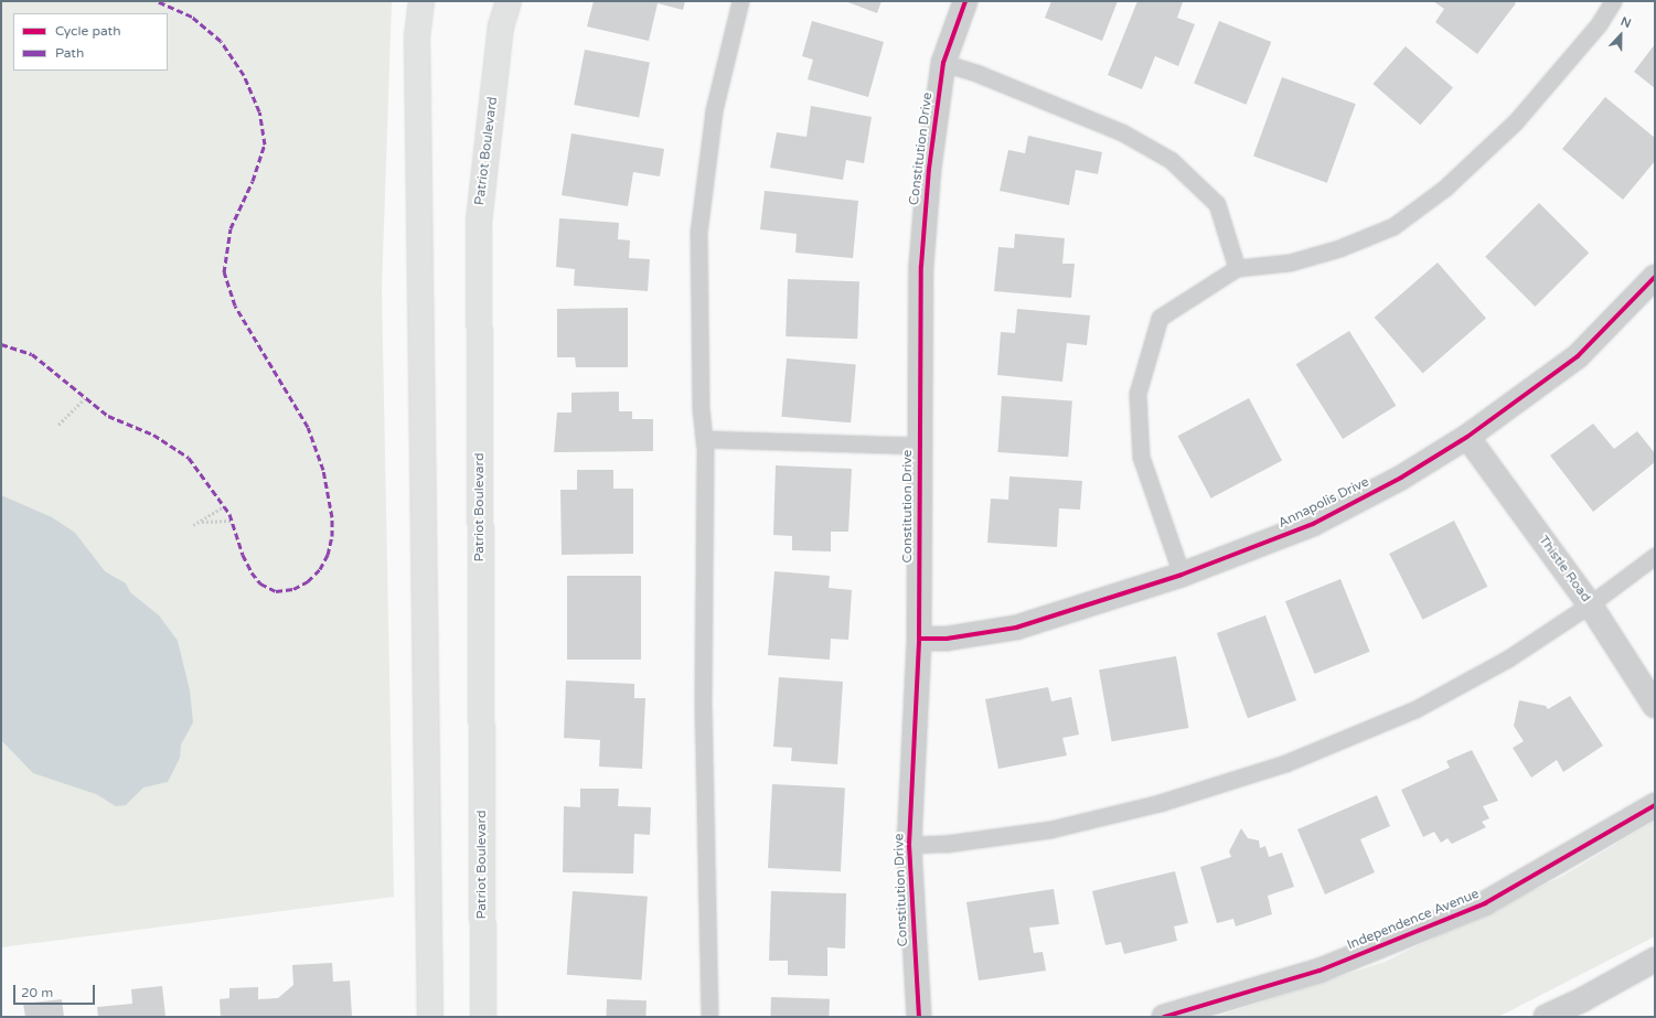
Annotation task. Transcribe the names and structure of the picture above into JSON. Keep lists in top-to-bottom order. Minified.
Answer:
{"streets":{"main road":["Patriot Boulevard"],"street":["Constitution Drive","Annapolis Drive","Thistle Road","Independence Avenue"]},"crossings":[["Constitution Drive","Annapolis Drive"],["Annapolis Drive","Thistle Road"]],"legend":["Cycle path","Path"],"scale_bar":"20 m","north":"top"}
